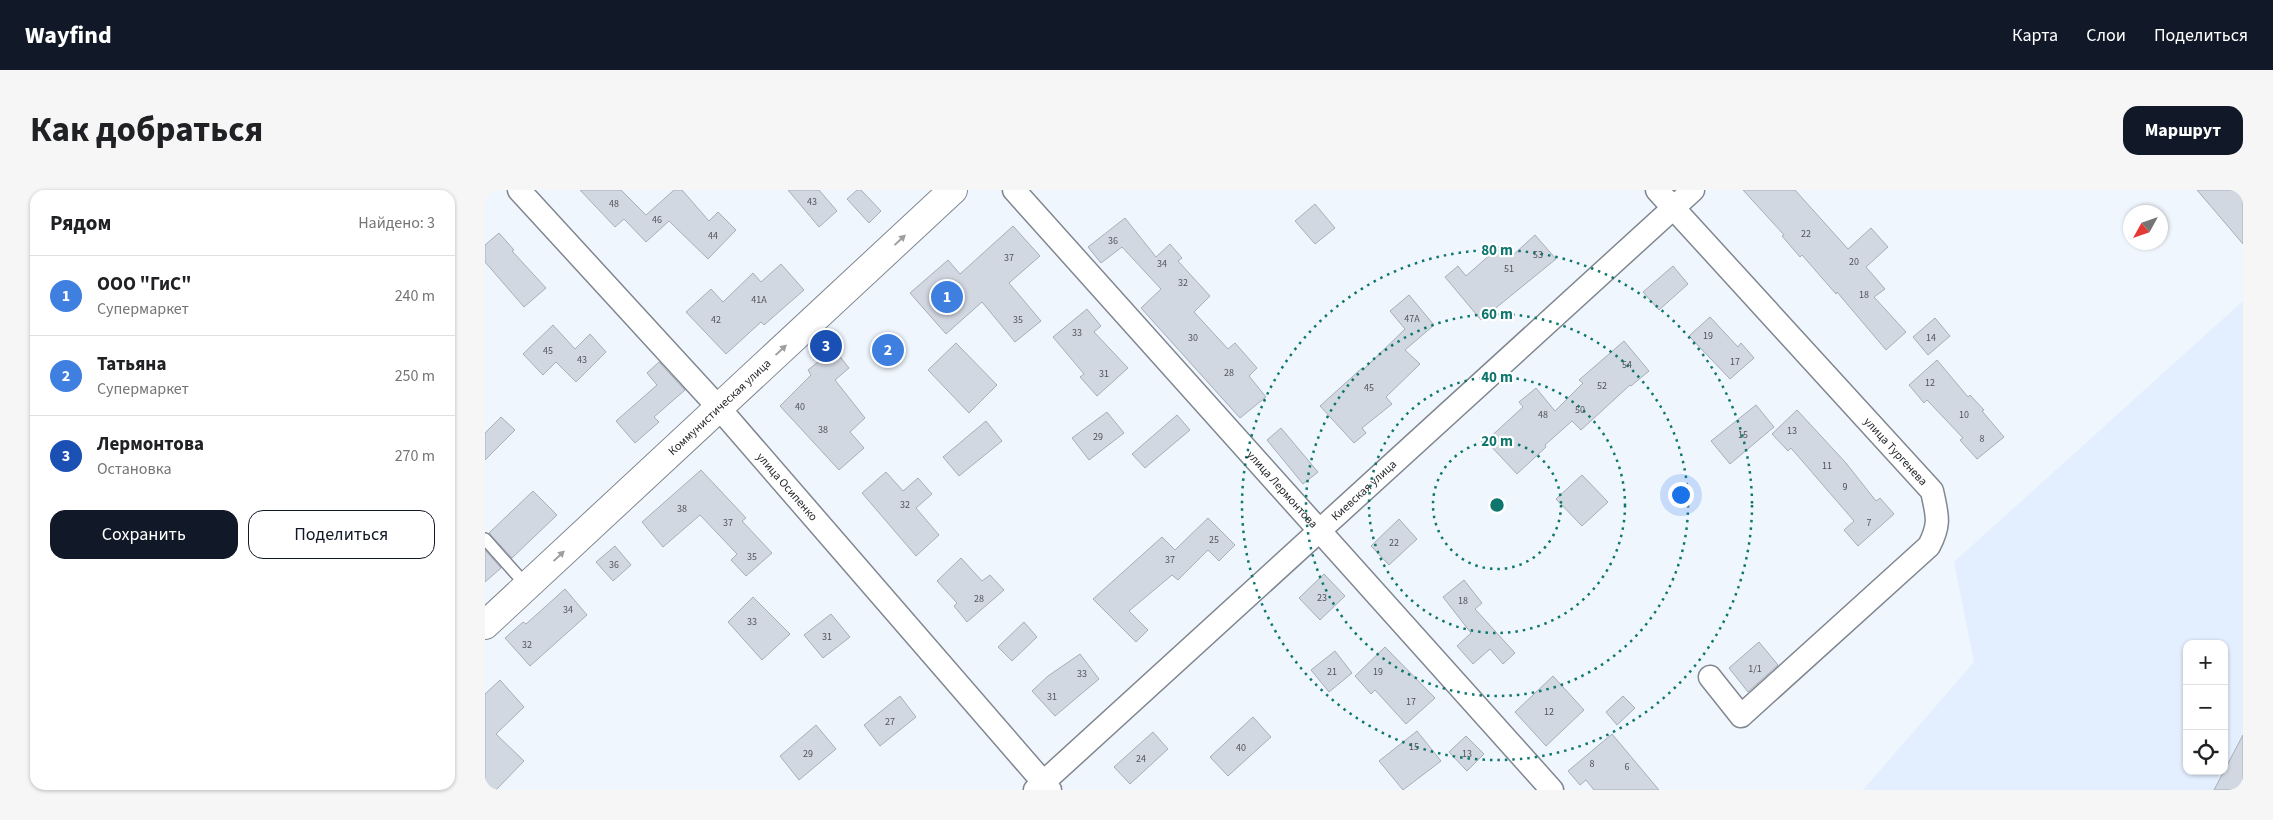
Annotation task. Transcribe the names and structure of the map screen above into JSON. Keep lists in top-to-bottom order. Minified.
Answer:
{"streets":{"street":["Коммунистическая улица","улица Тургенева","улица Осипенко","улица Лермонтова","Киевская улица"]},"crossings":[["Коммунистическая улица","улица Осипенко"],["улица Тургенева","Киевская улица"],["улица Осипенко","Киевская улица"],["улица Лермонтова","Киевская улица"]],"one_way":["Коммунистическая улица"],"house_numbers":["43","48","46","22","44","36","53","37","20","34","51","32","18","41А","47А","42","35","33","19","30","14","45","43","17","54","28","31","12","52","45","40","50","48","10","38","13","15","29","8","11","9","32","38","37","7","25","22","35","37","36","23","28","18","34","33","31","32","1/1","21","19","33","31","17","12","27","15","40","29","13","24","8","6"],"north":"bottom left","page":{"header":"Wayfind","nav":["Карта","Слои","Поделиться"],"title":"Как добраться","buttons":["Маршрут",["Сохранить","Поделиться"]],"heading":["Рядом","Найдено: 3"],"list":[{"mark":"1","name":"ООО \"ГиС\"","note":"Супермаркет","value":"240 m"},{"mark":"2","name":"Татьяна","note":"Супермаркет","value":"250 m"},{"mark":"3","name":"Лермонтова","note":"Остановка","value":"270 m"}],"pins":["1","3","2"],"map_buttons":["+","−"]},"rings":["80 m","60 m","40 m","20 m"]}
